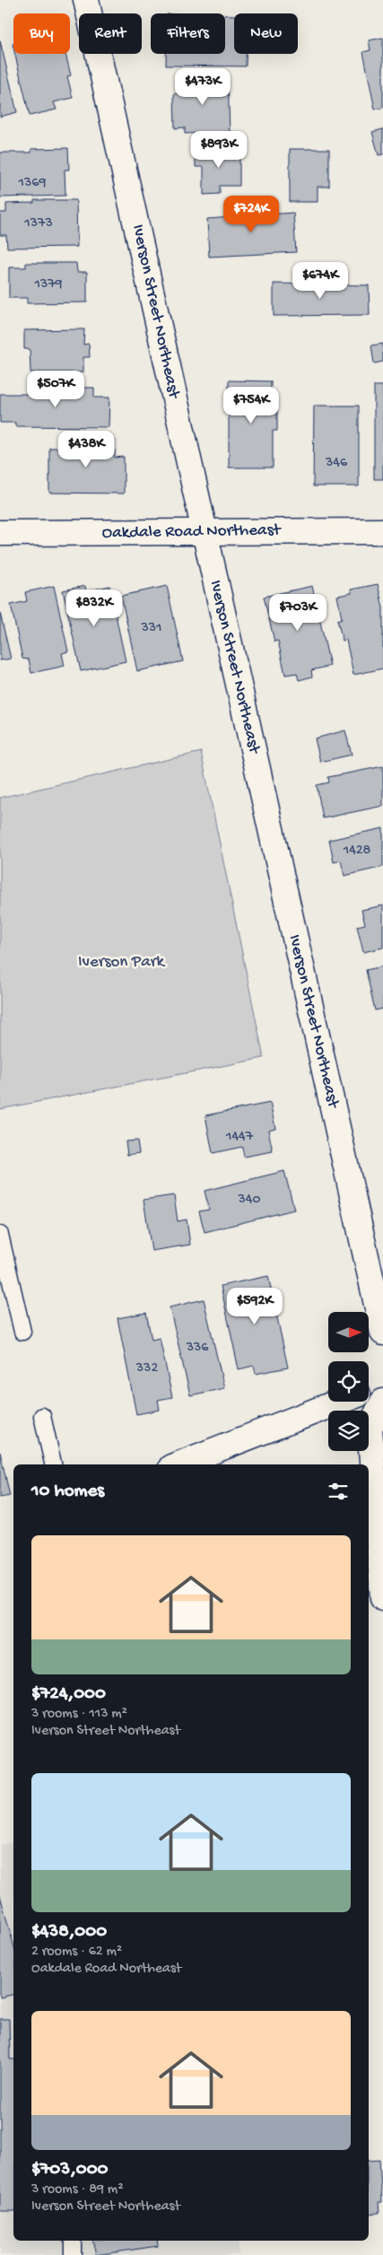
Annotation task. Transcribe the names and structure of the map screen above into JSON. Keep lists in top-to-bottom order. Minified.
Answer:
{"streets":{"street":["Iverson Street Northeast","Oakdale Road Northeast"]},"crossings":[["Iverson Street Northeast","Oakdale Road Northeast"]],"parks":["Iverson Park"],"house_numbers":["1369","1373","1379","346","331","1428","1447","340","336","332"],"north":"right","page":{"chip":["Buy","Rent","Filters","New"],"price":["$473K","$893K","$724K","$674K","$507K","$754K","$438K","$832K","$703K","$592K"],"heading":"10 homes","list":[{"name":"$724,000","note":"3 rooms · 113 m² · Iverson Street Northeast"},{"name":"$438,000","note":"2 rooms · 62 m² · Oakdale Road Northeast"},{"name":"$703,000","note":"3 rooms · 89 m² · Iverson Street Northeast"}]}}
